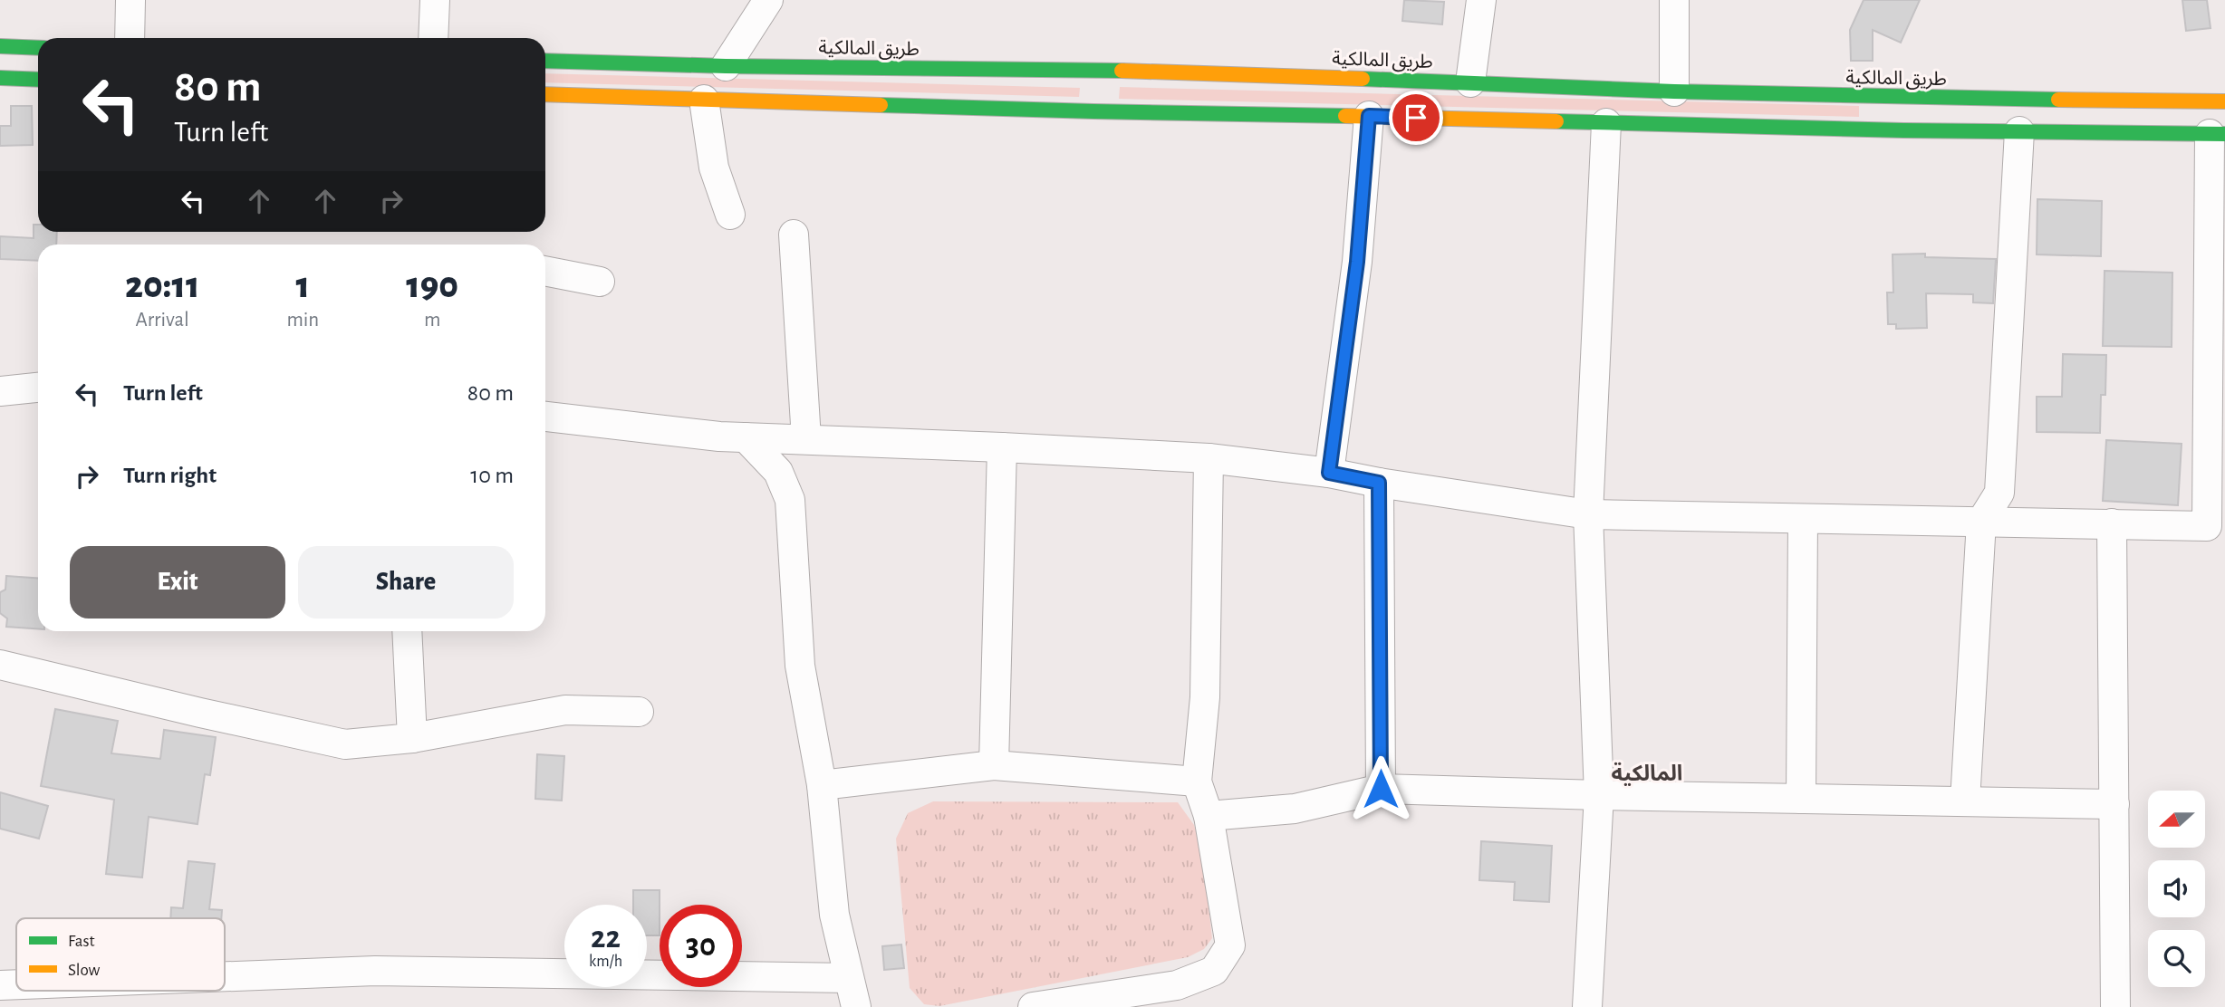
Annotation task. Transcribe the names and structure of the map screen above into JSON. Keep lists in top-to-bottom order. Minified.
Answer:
{"streets":{"main road":["طريق المالكية"]},"districts":["المالكية"],"legend":["Fast","Slow"],"north":"left","page":{"turn":["80 m","Turn left"],"eta":["20:11","Arrival","1","min","190","m"],"list":[{"name":"Turn left","value":"80 m"},{"name":"Turn right","value":"10 m"}],"buttons":["Exit","Share"],"speed":"22 km/h","limit":"30"}}
